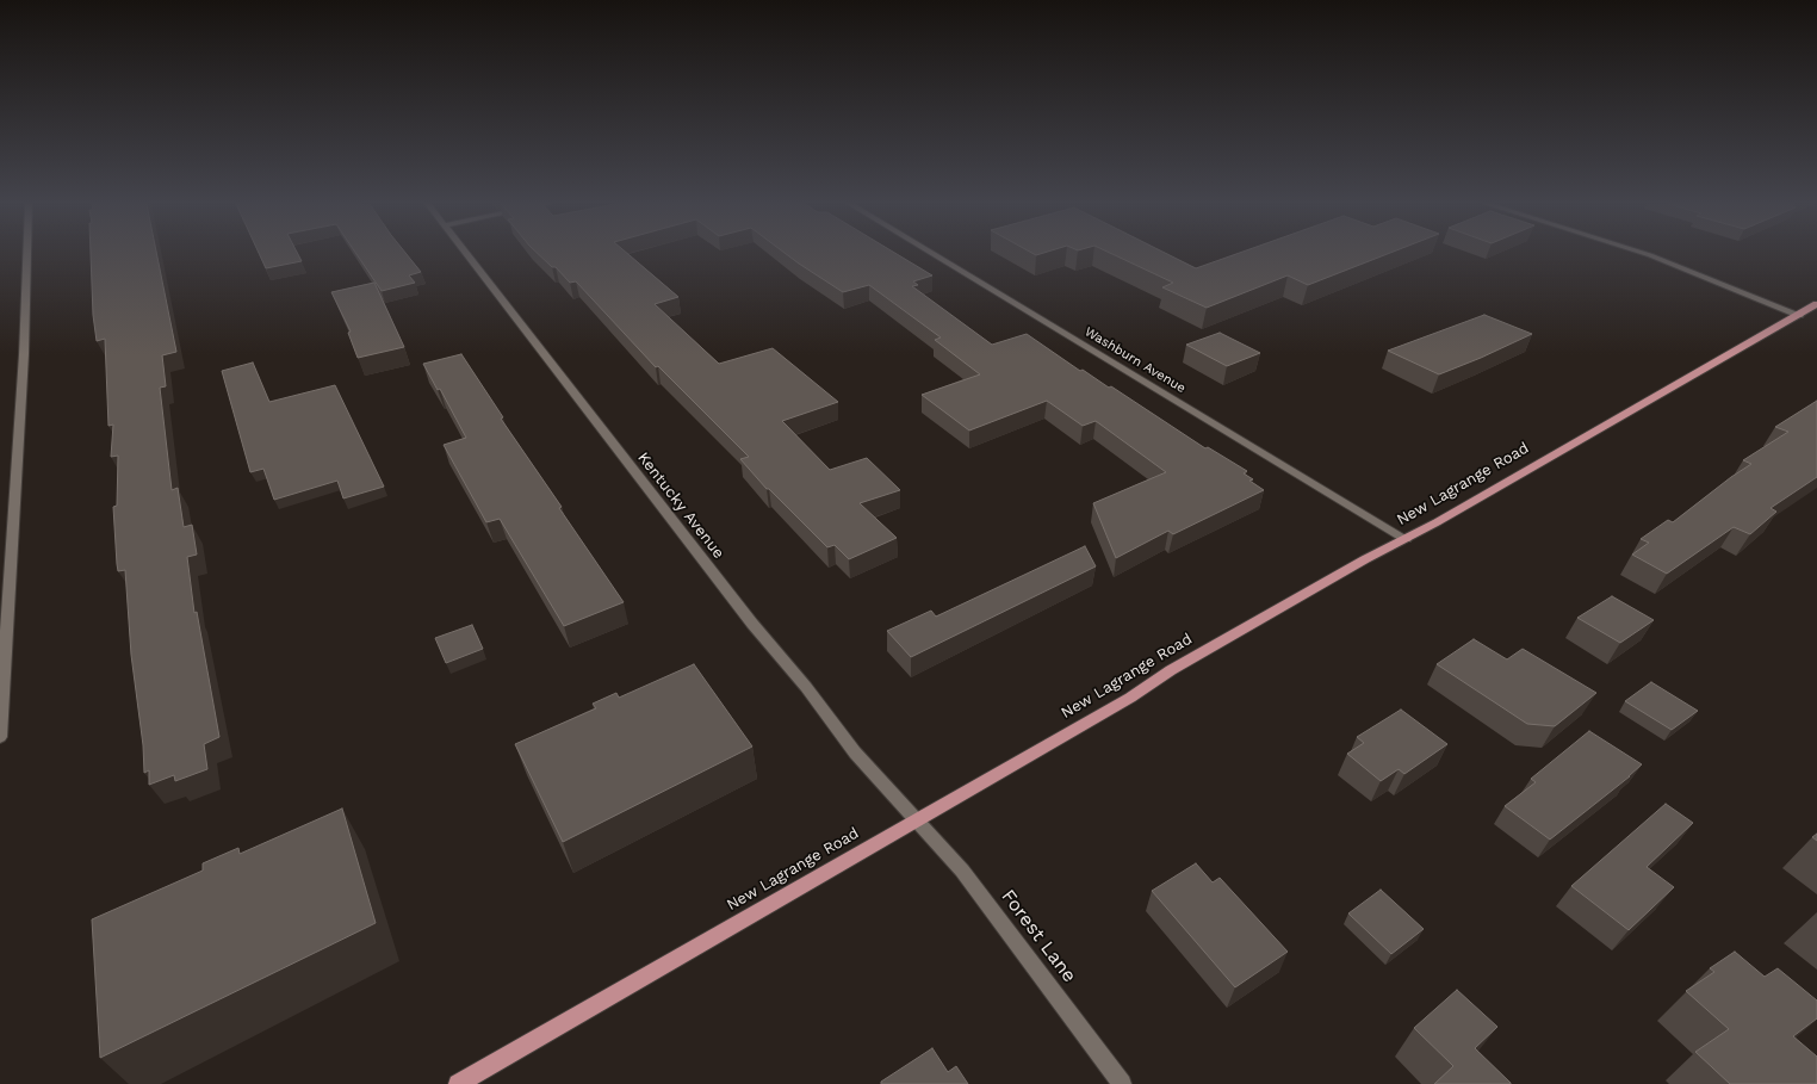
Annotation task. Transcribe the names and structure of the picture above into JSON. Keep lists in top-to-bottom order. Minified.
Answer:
{"streets":{"main road":["New Lagrange Road"],"street":["Washburn Avenue","Kentucky Avenue","Forest Lane"]},"crossings":[["Washburn Avenue","New Lagrange Road"],["New Lagrange Road","Kentucky Avenue"],["New Lagrange Road","Forest Lane"],["Kentucky Avenue","Forest Lane"]]}
